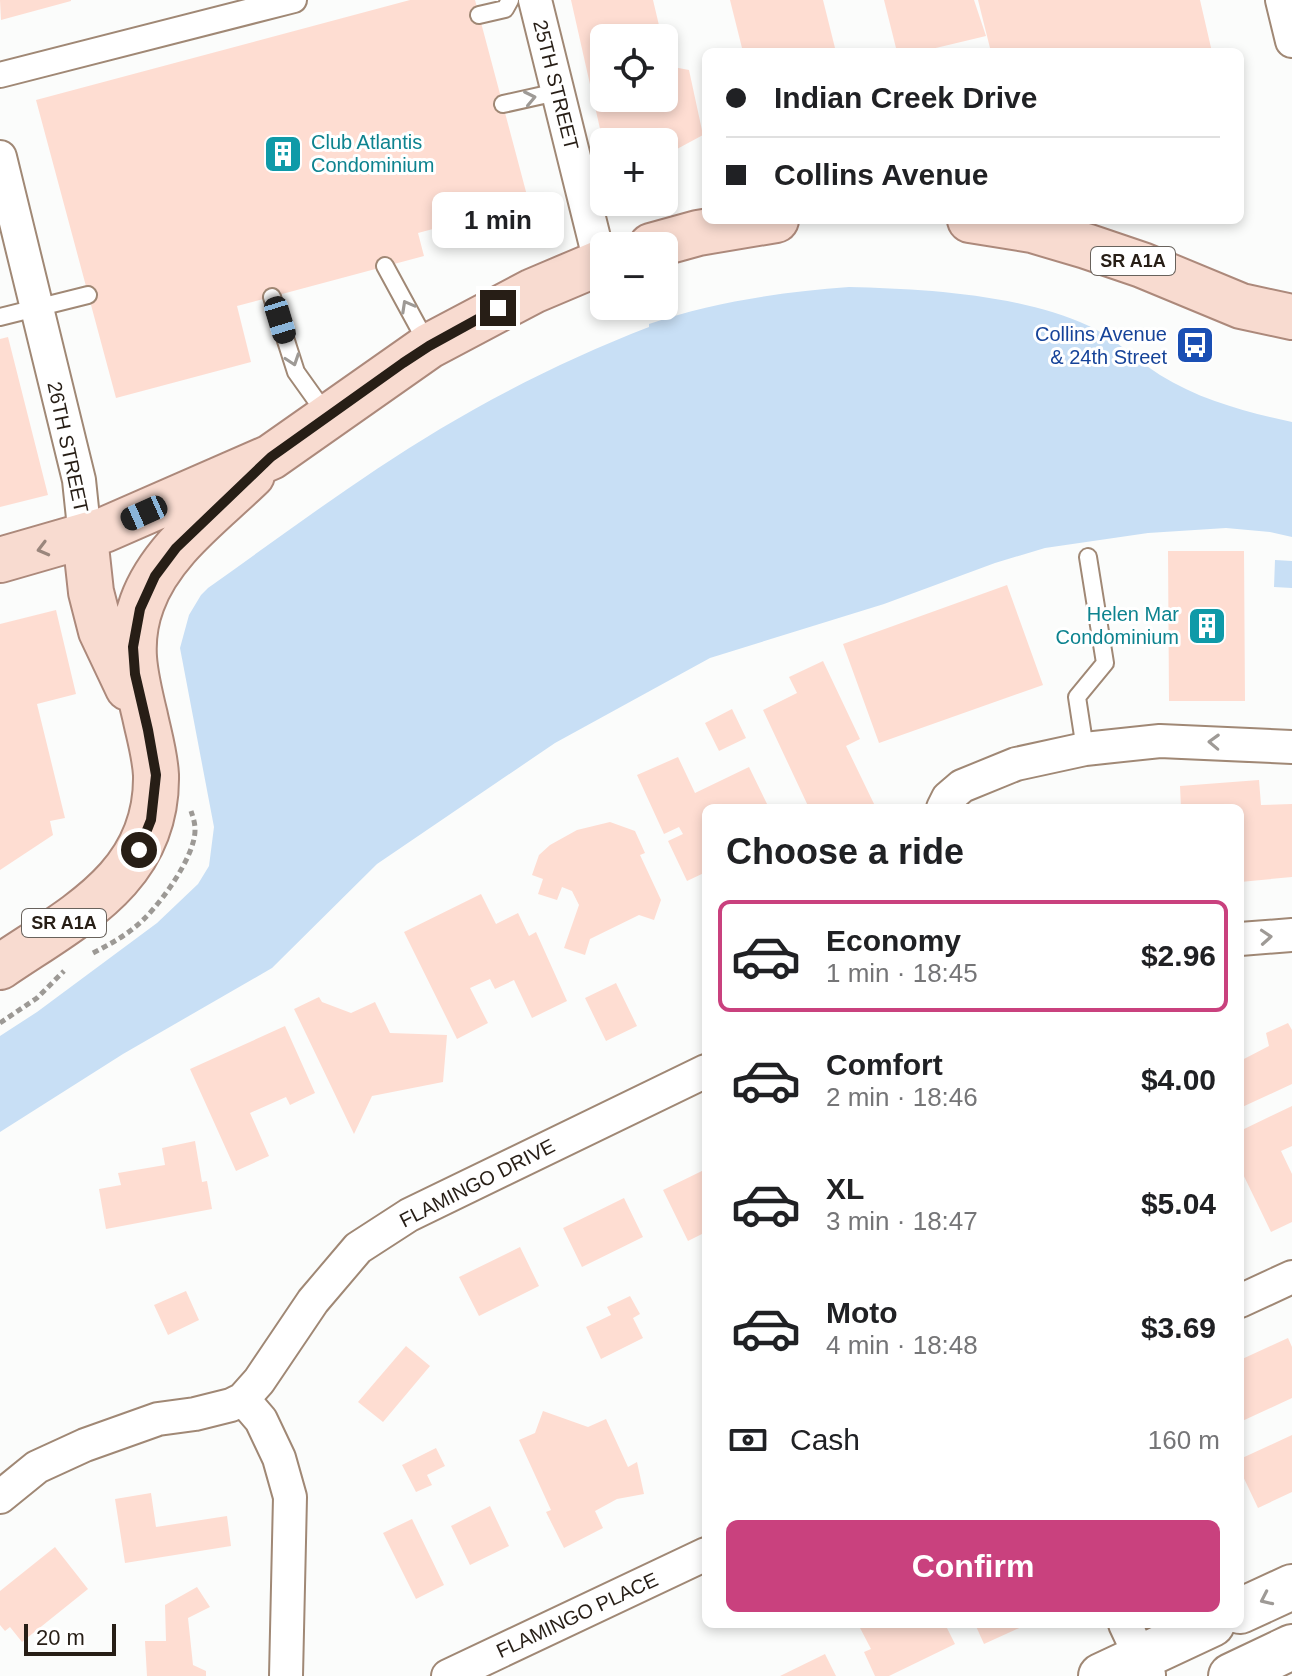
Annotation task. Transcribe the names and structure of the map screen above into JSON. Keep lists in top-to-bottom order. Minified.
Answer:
{"streets":{"main road":["SR A1A","26TH STREET"],"street":["25TH STREET","FLAMINGO DRIVE","FLAMINGO PLACE"]},"crossings":[["SR A1A","26TH STREET"]],"places":{"building":["Club Atlantis Condominium","Helen Mar Condominium"],"bus stop":["Collins Avenue & 24th Street"]},"scale_bar":"20 m","page":{"map_buttons":["+","−"],"banner":["Indian Creek Drive","Collins Avenue"],"bubble":"1 min","heading":"Choose a ride","list":[{"name":"Economy","note":"1 min · 18:45","value":"$2.96"},{"name":"Comfort","note":"2 min · 18:46","value":"$4.00"},{"name":"XL","note":"3 min · 18:47","value":"$5.04"},{"name":"Moto","note":"4 min · 18:48","value":"$3.69"}],"pay":["Cash","160 m"],"buttons":"Confirm","scale":"20 m"}}
